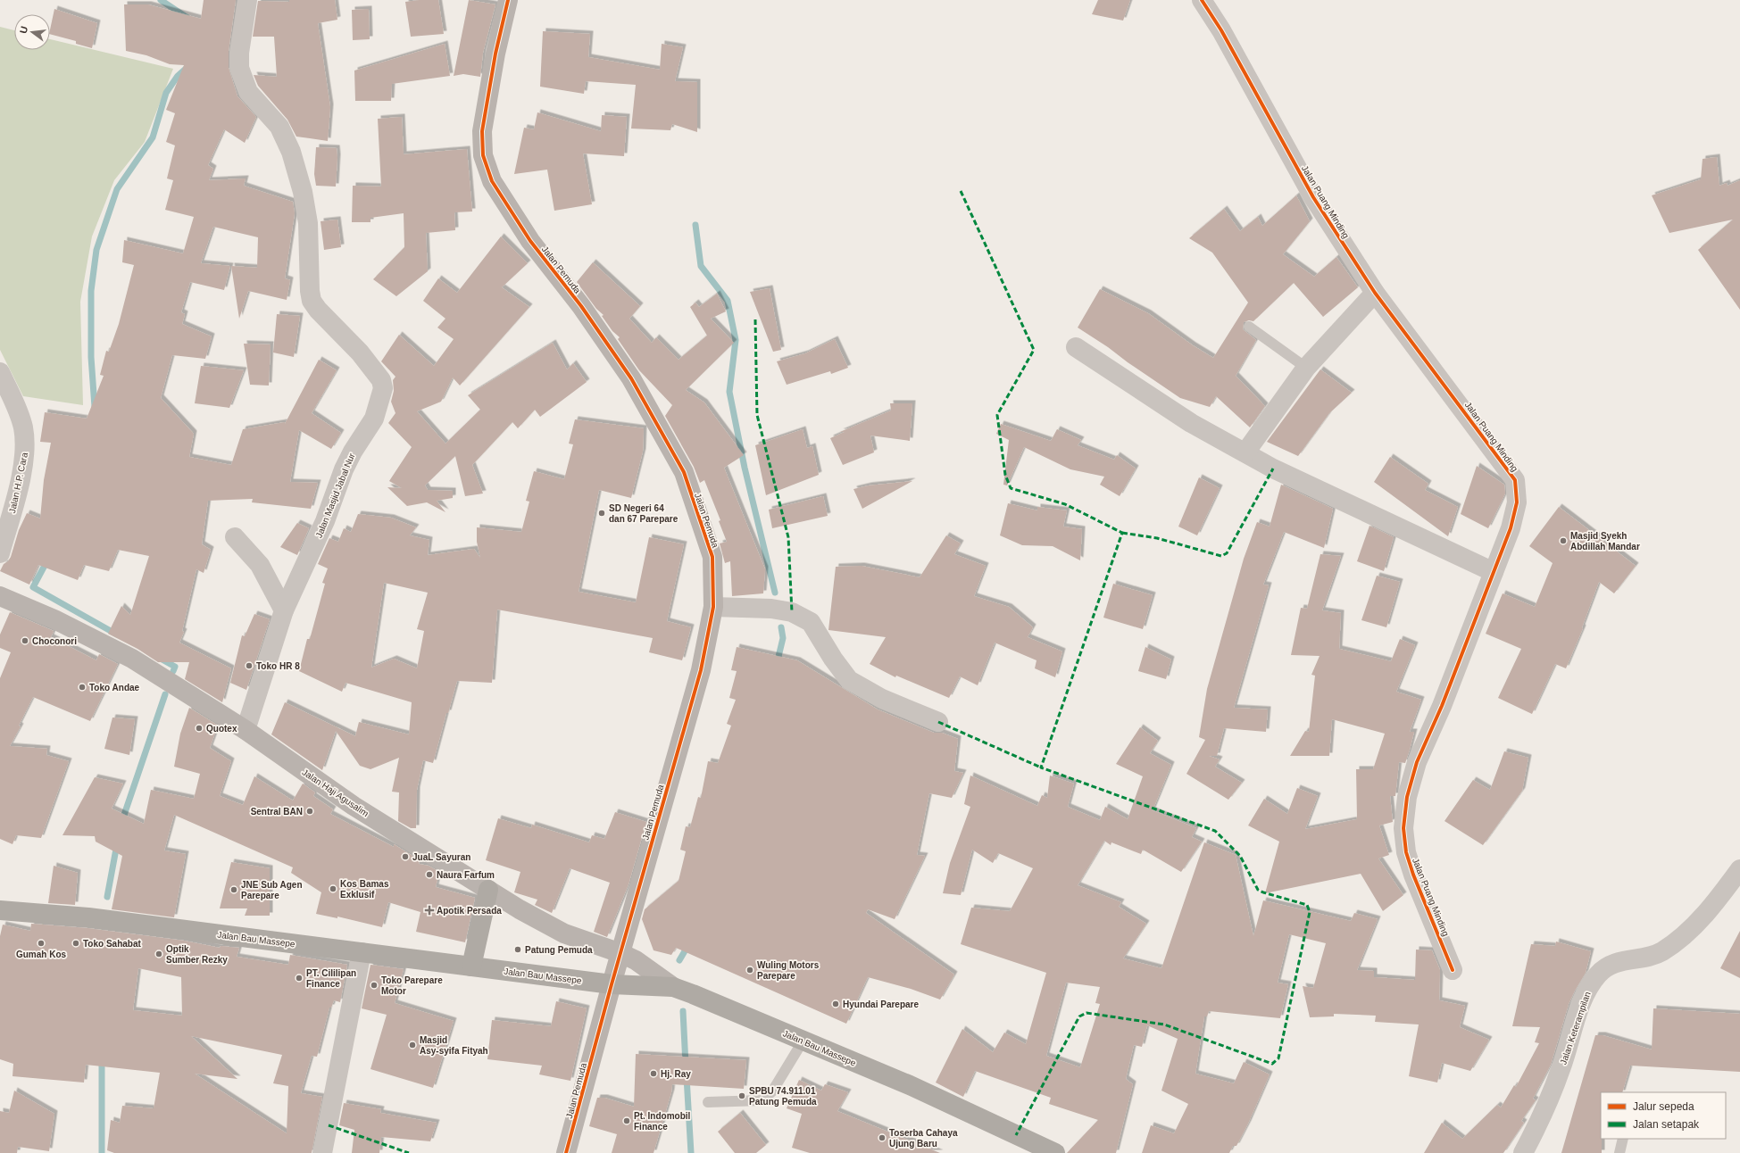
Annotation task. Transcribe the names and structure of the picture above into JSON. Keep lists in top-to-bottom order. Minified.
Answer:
{"streets":{"highway":["Jalan Bau Massepe"],"street":["Jalan Puang Minding","Jalan Pemuda","Jalan H.P. Cara","Jalan Masjid Jabal Nur","Jalan Haji Agusalim","Jalan Keterampilan"]},"crossings":[["Jalan Pemuda","Jalan Haji Agusalim"],["Jalan Pemuda","Jalan Bau Massepe"],["Jalan Masjid Jabal Nur","Jalan Haji Agusalim"],["Jalan Haji Agusalim","Jalan Bau Massepe"]],"places":{"other":["SD Negeri 64 dan 67 Parepare","Masjid Syekh Abdillah Mandar","Choconori","Toko HR 8","Toko Andae","Quotex","Sentral BAN","JuaL Sayuran","Naura Farfum","Kos Bamas Exklusif","JNE Sub Agen Parepare","Gumah Kos","Toko Sahabat","Patung Pemuda","Optik Sumber Rezky","Wuling Motors Parepare","PT. Cililipan Finance","Toko Parepare Motor","Hyundai Parepare","Masjid Asy-syifa Fityah","Hj. Ray","SPBU 74.911.01 Patung Pemuda","Pt. Indomobil Finance","Toserba Cahaya Ujung Baru"],"health":["Apotik Persada"]},"legend":["Jalur sepeda","Jalan setapak"],"north":"left"}
